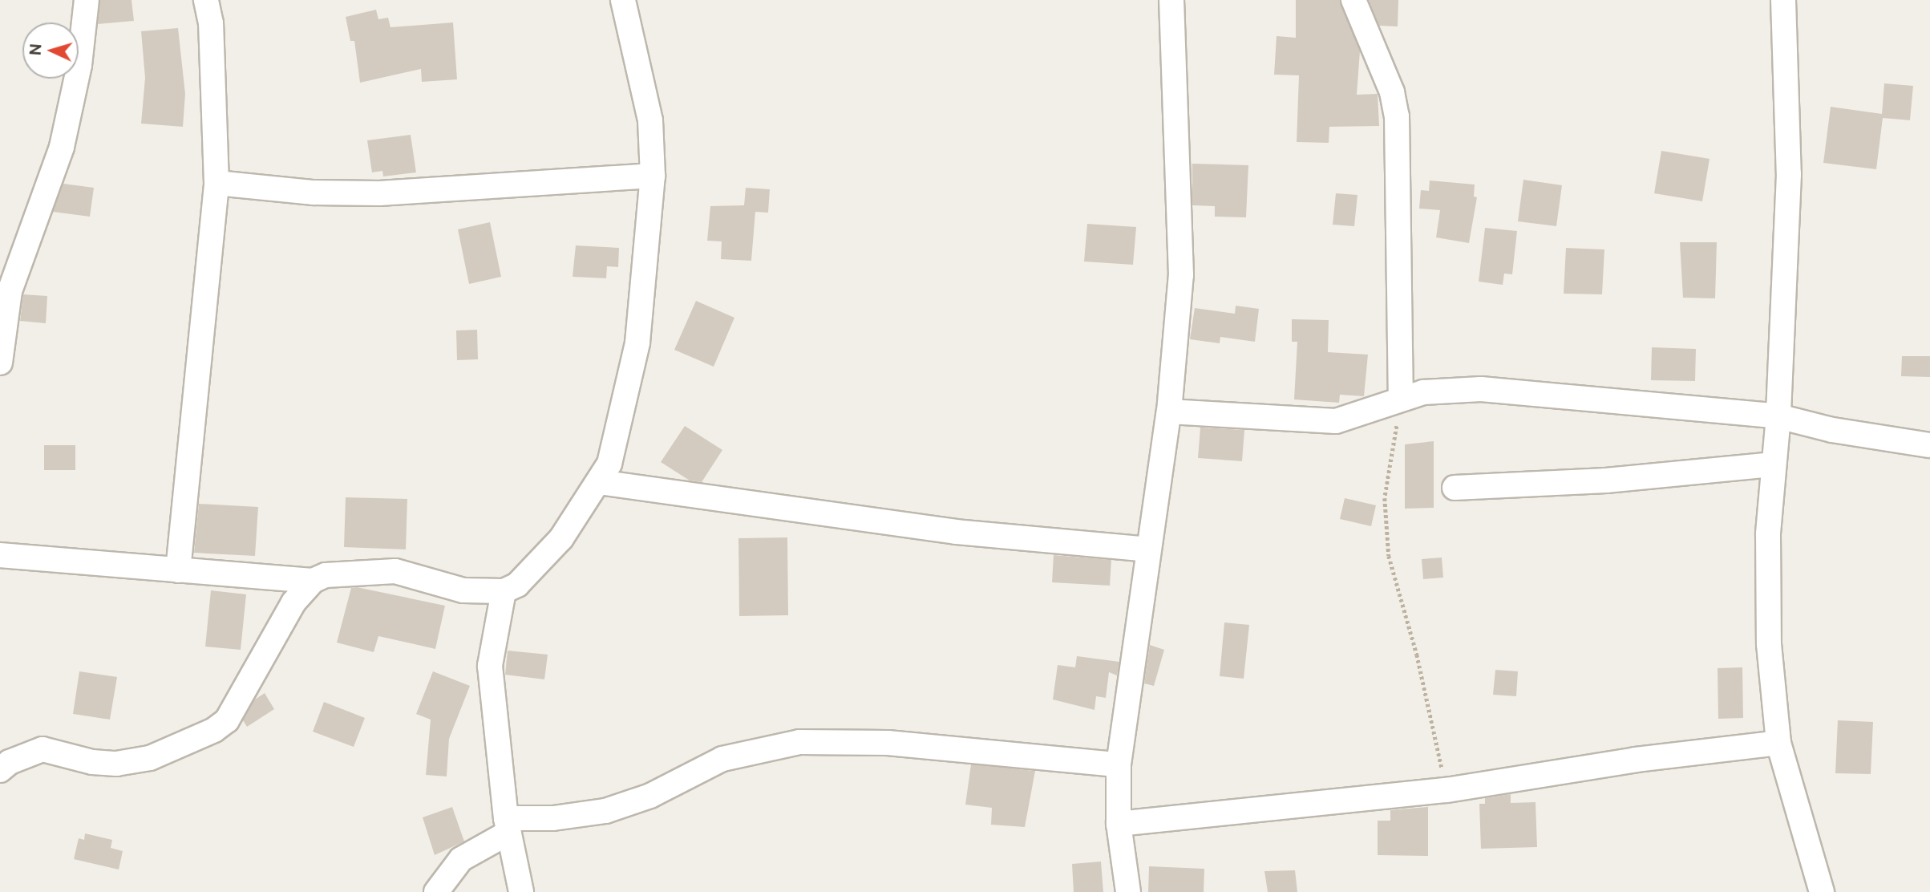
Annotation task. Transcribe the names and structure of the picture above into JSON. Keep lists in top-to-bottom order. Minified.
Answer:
{"north":"left"}
